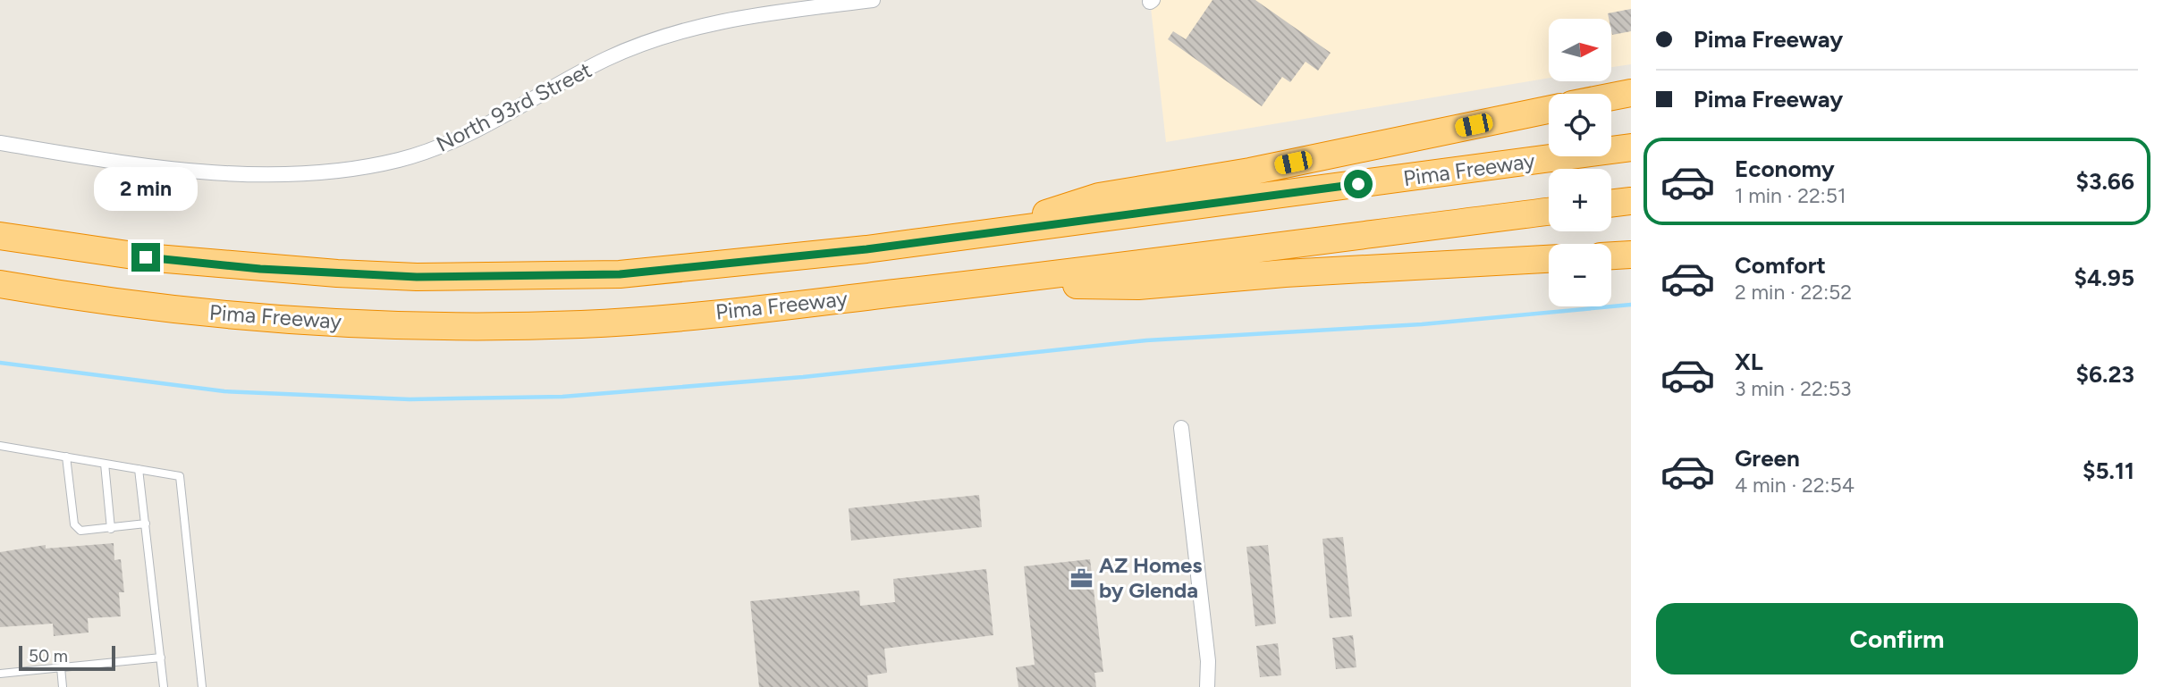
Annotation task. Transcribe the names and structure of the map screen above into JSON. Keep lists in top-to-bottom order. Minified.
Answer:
{"streets":{"highway":["Pima Freeway"],"street":["North 93rd Street"]},"places":{"office":["AZ Homes by Glenda"]},"scale_bar":"50 m","north":"right","page":{"banner":["Pima Freeway","Pima Freeway"],"map_buttons":["+","−"],"list":[{"name":"Economy","note":"1 min · 22:51","value":"$3.66"},{"name":"Comfort","note":"2 min · 22:52","value":"$4.95"},{"name":"XL","note":"3 min · 22:53","value":"$6.23"},{"name":"Green","note":"4 min · 22:54","value":"$5.11"}],"bubble":"2 min","buttons":"Confirm","scale":"50 m"}}
